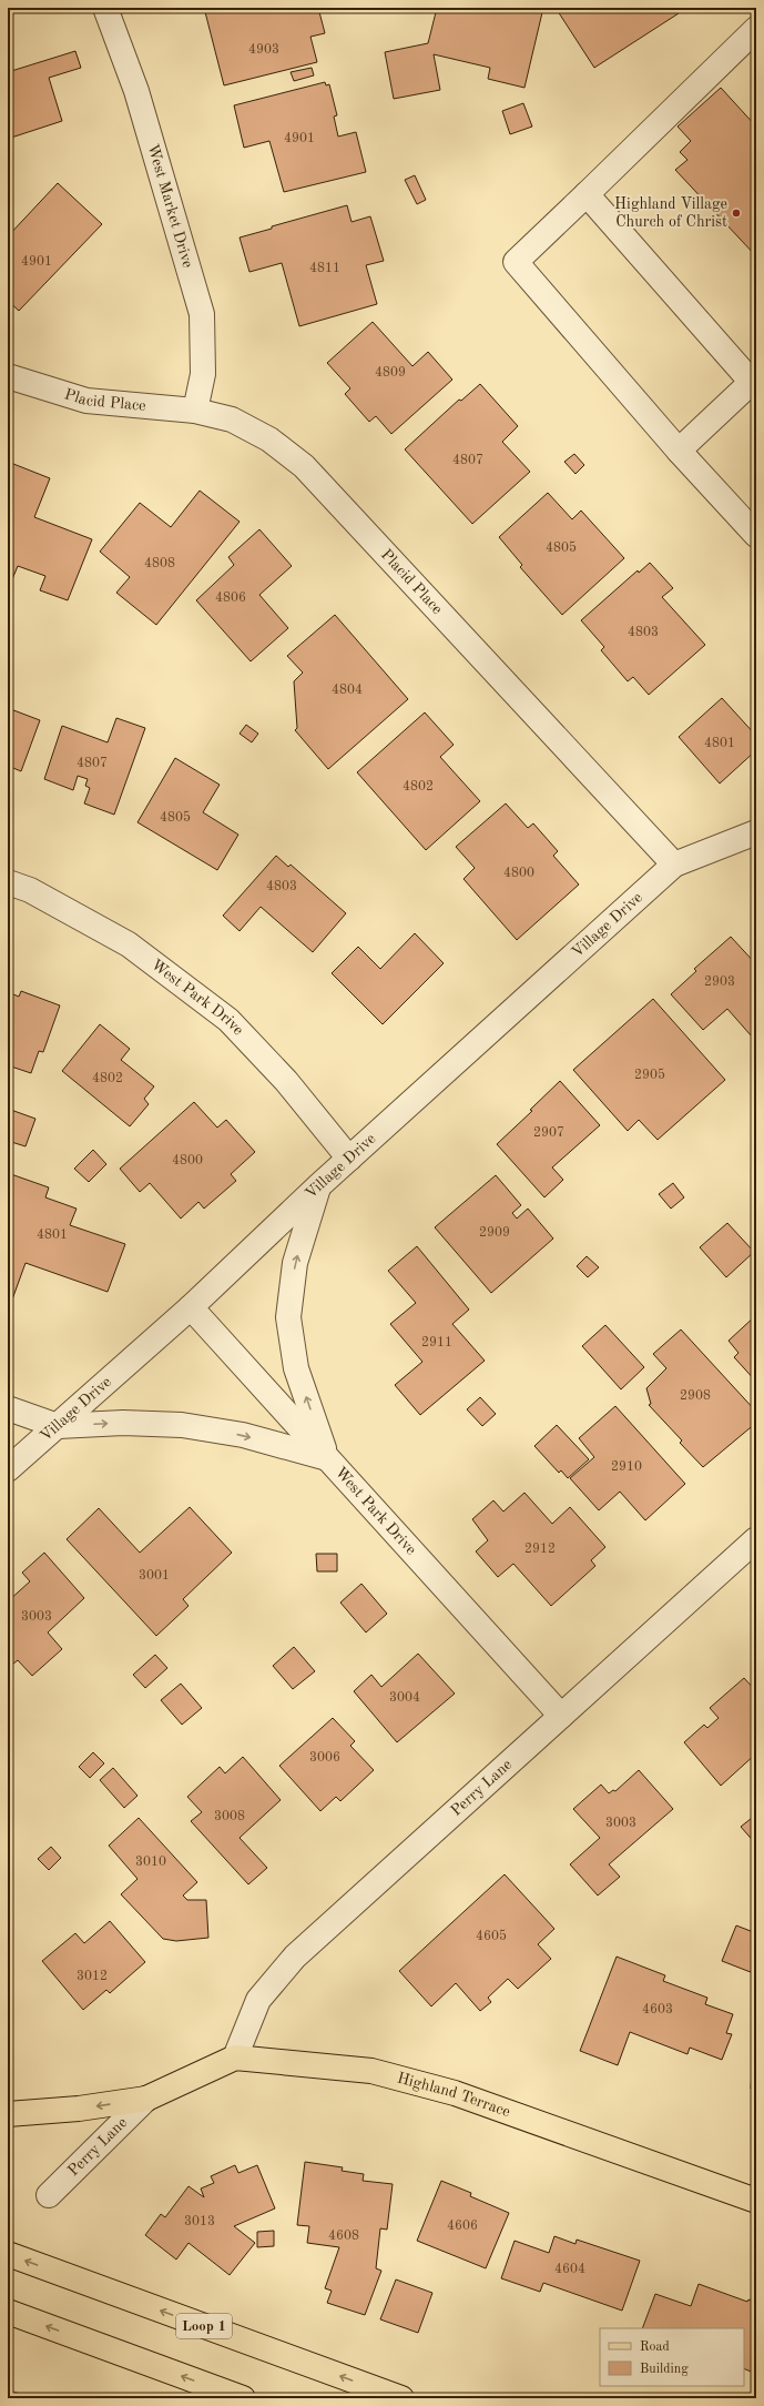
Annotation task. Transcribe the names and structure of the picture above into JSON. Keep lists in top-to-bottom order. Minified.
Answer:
{"streets":{"main road":["Highland Terrace","Loop 1"],"street":["West Market Drive","Placid Place","Village Drive","West Park Drive","Perry Lane"]},"crossings":[["West Market Drive","Placid Place"],["Placid Place","Village Drive"],["Village Drive","West Park Drive"],["West Park Drive","Perry Lane"],["Perry Lane","Highland Terrace"]],"places":["Highland Village Church of Christ"],"house_numbers":["4903","4901","4901","4811","4809","4807","4805","4808","4806","4803","4804","4801","4807","4802","4805","4800","4803","2903","2905","4802","2907","4800","2909","4801","2911","2908","2910","2912","3001","3003","3004","3006","3008","3003","3010","4605","3012","4603","3013","4606","4608","4604"],"legend":["Road","Building"]}
